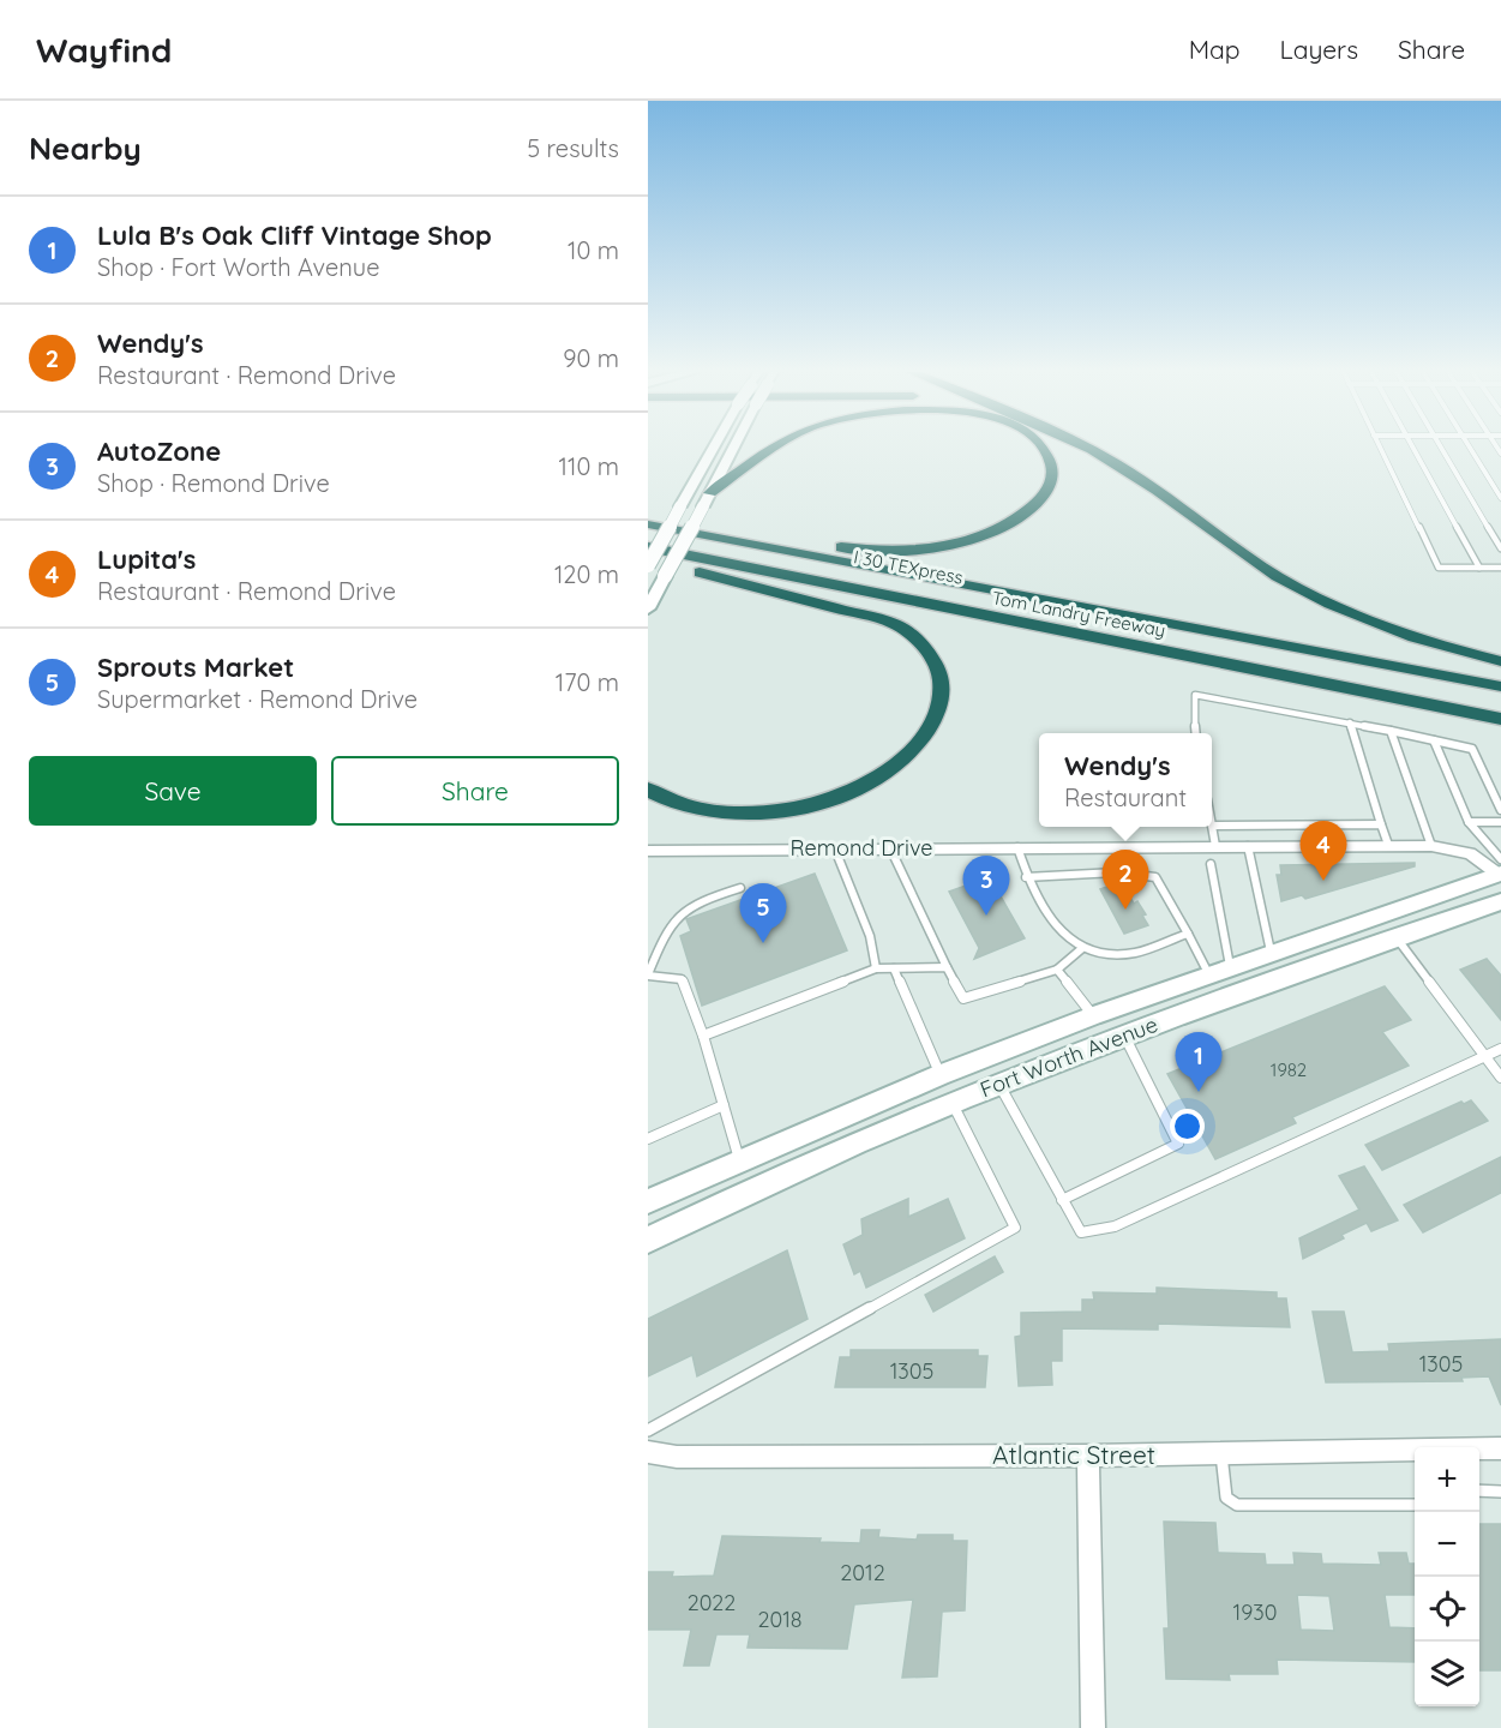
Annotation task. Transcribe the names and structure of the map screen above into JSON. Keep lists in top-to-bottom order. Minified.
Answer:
{"streets":{"highway":["I 30 TEXpress","Tom Landry Freeway"],"main road":["Fort Worth Avenue"],"street":["Remond Drive","Atlantic Street"]},"crossings":[["Remond Drive","Fort Worth Avenue"]],"house_numbers":["1982","1305","1305","2012","2022","1930","2018"],"page":{"header":"Wayfind","nav":["Map","Layers","Share"],"heading":["Nearby","5 results"],"list":[{"mark":"1","name":"Lula B's Oak Cliff Vintage Shop","note":"Shop · Fort Worth Avenue","value":"10 m"},{"mark":"2","name":"Wendy's","note":"Restaurant · Remond Drive","value":"90 m"},{"mark":"3","name":"AutoZone","note":"Shop · Remond Drive","value":"110 m"},{"mark":"4","name":"Lupita's","note":"Restaurant · Remond Drive","value":"120 m"},{"mark":"5","name":"Sprouts Market","note":"Supermarket · Remond Drive","value":"170 m"}],"popup":["Wendy's","Restaurant"],"buttons":["Save","Share"],"pins":["4","2","3","5","1"],"map_buttons":["+","−"]}}
